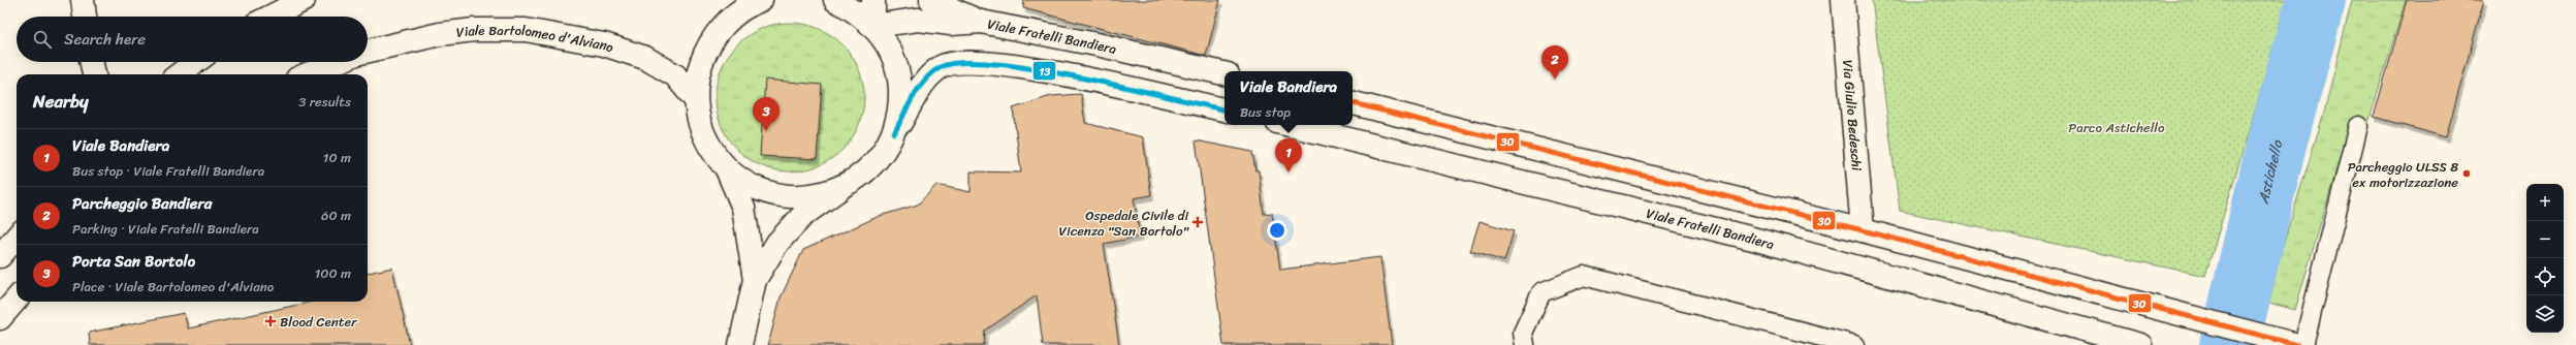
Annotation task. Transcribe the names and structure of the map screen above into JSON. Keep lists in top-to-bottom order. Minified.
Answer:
{"streets":{"main road":["Viale Fratelli Bandiera","Viale Bartolomeo d'Alviano","Via Giulio Bedeschi"]},"crossings":[["Viale Fratelli Bandiera","Viale Bartolomeo d'Alviano"]],"water":["Astichello"],"parks":["Parco Astichello"],"places":{"other":["Parcheggio ULSS 8 ex motorizzazione"],"health":["Ospedale Civile di Vicenza \"San Bortolo\"","Blood Center"]},"lines":["transit line 13","transit line 30"],"page":{"search":"Search here","pins":["2","3","1"],"popup":["Viale Bandiera","Bus stop"],"heading":["Nearby","3 results"],"list":[{"mark":"1","name":"Viale Bandiera","note":"Bus stop · Viale Fratelli Bandiera","value":"10 m"},{"mark":"2","name":"Parcheggio Bandiera","note":"Parking · Viale Fratelli Bandiera","value":"60 m"},{"mark":"3","name":"Porta San Bortolo","note":"Place · Viale Bartolomeo d'Alviano","value":"100 m"}],"map_buttons":["+","−"]}}
